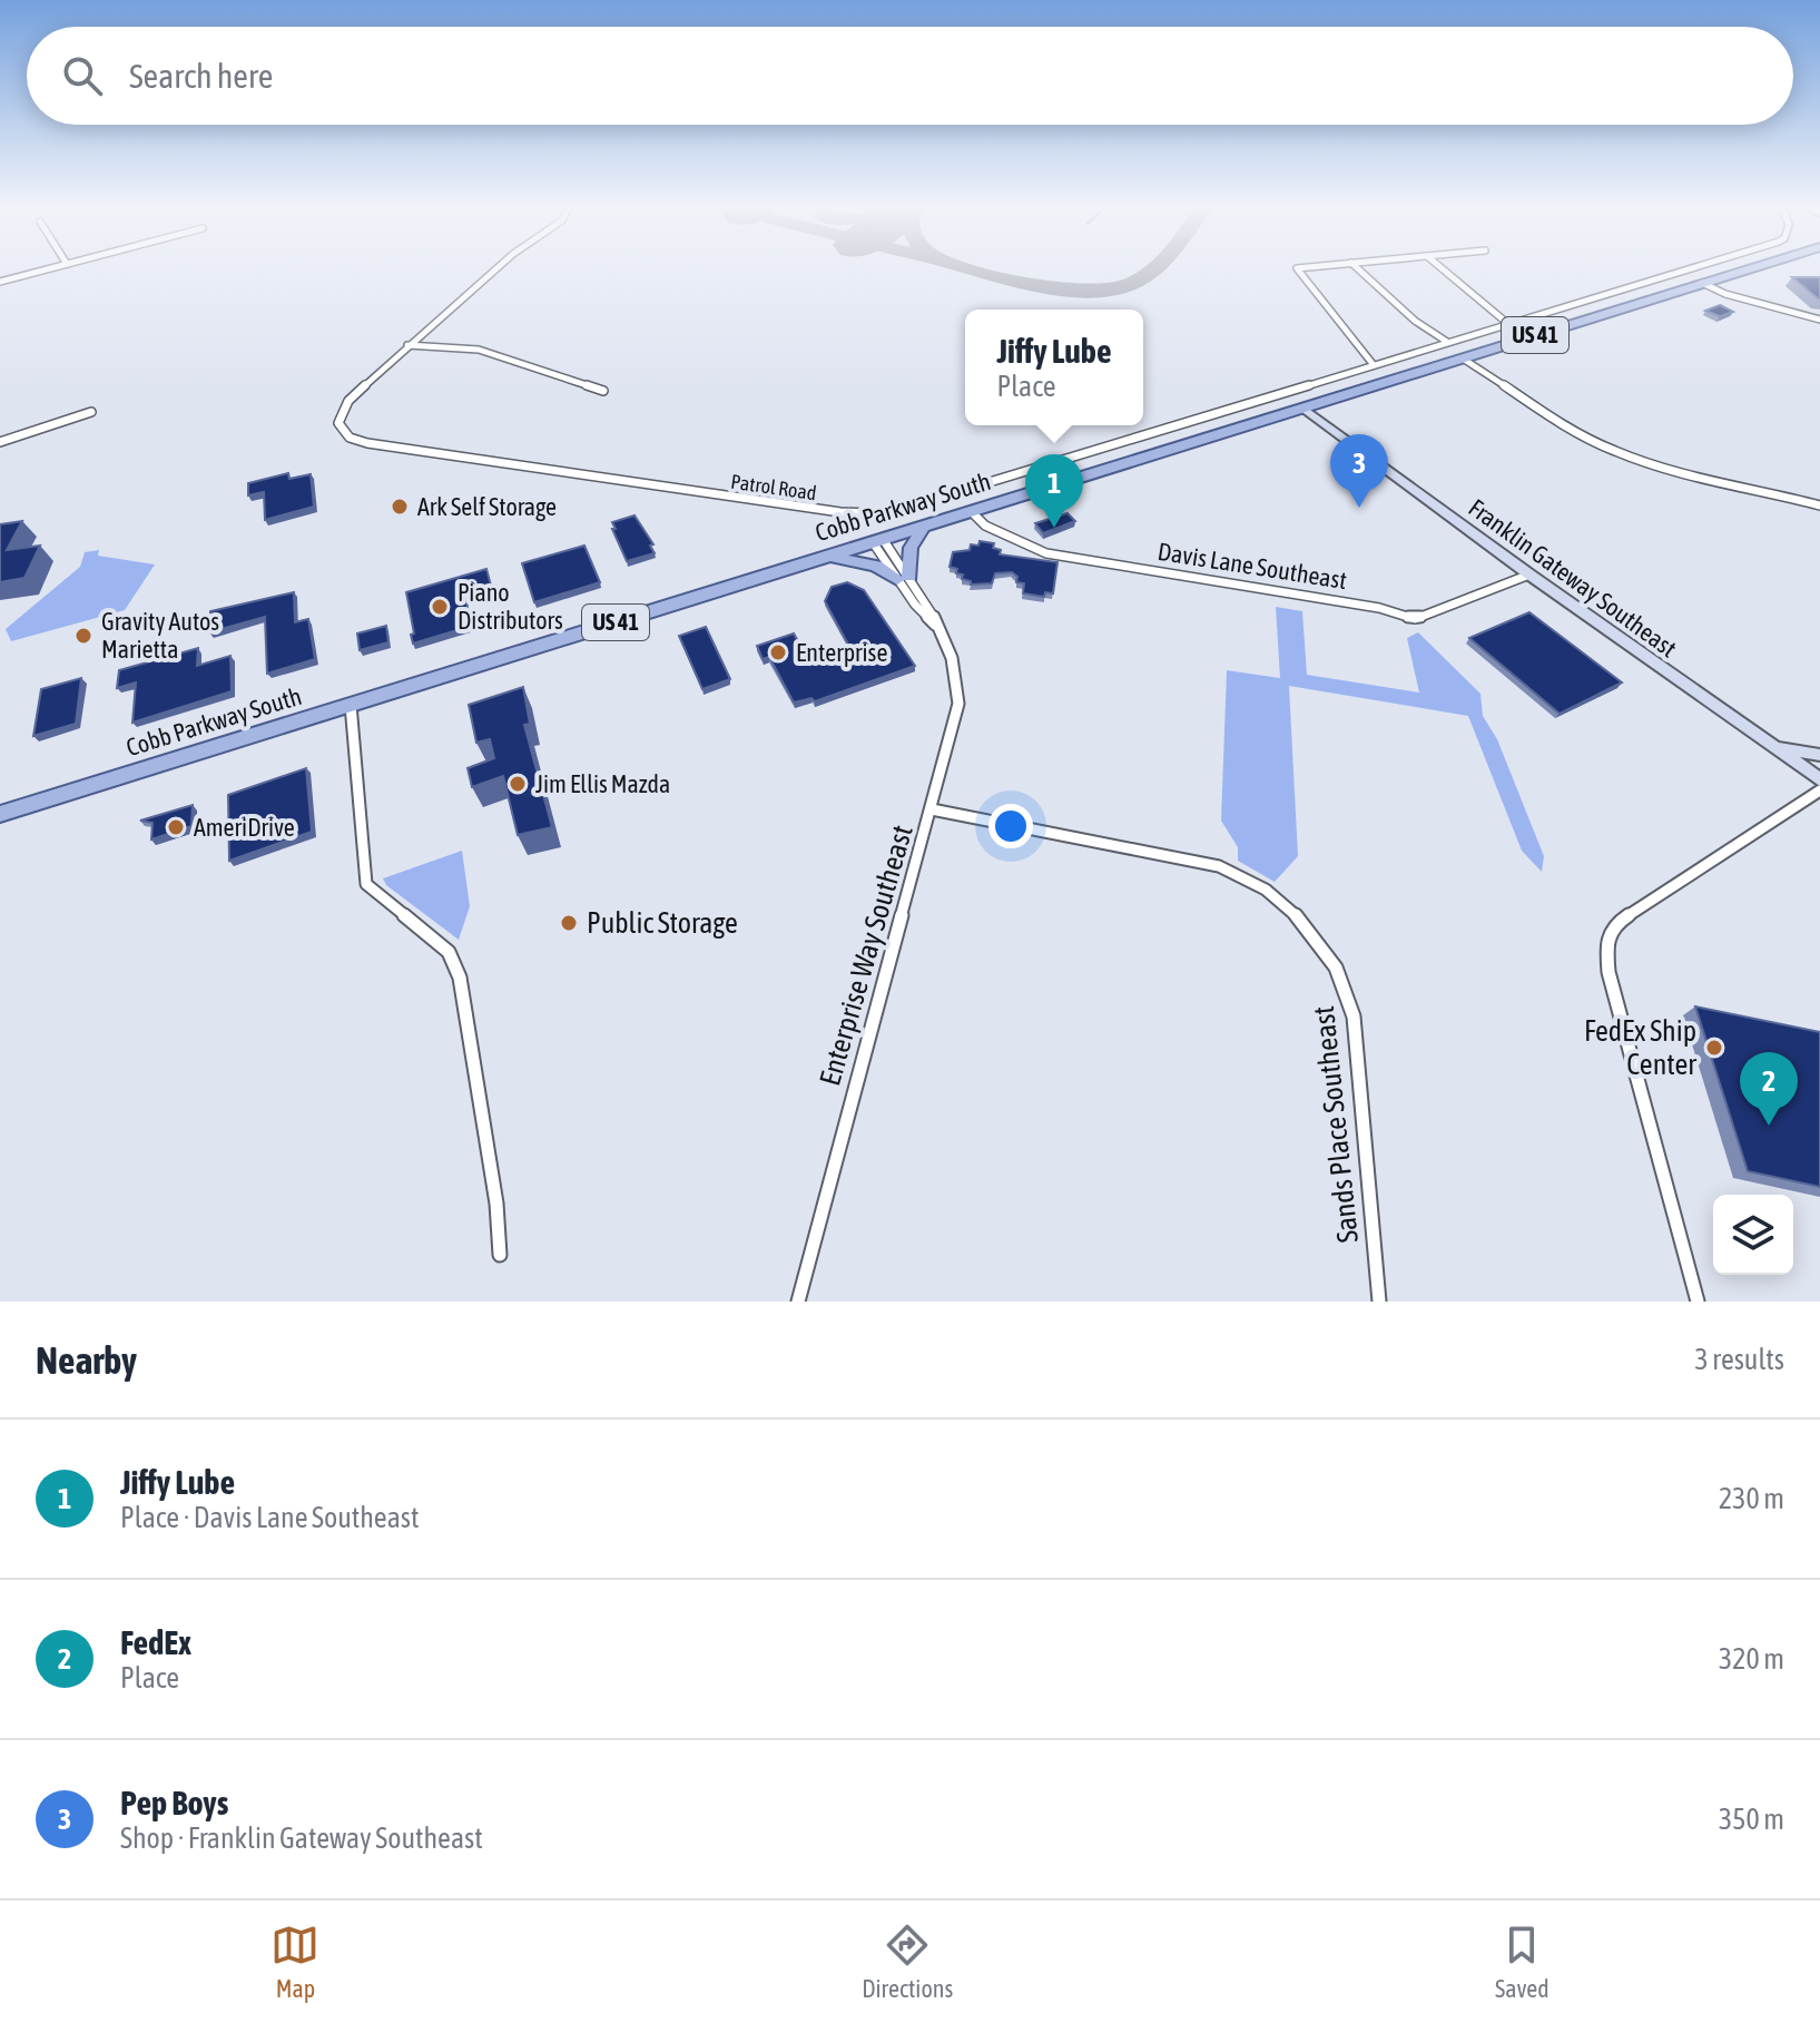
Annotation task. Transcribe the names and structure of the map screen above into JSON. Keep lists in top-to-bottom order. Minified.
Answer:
{"streets":{"main road":["US 41","Cobb Parkway South"],"street":["Patrol Road","Davis Lane Southeast","Franklin Gateway Southeast","Enterprise Way Southeast","Sands Place Southeast"]},"crossings":[["Cobb Parkway South","Davis Lane Southeast"],["Cobb Parkway South","Franklin Gateway Southeast"],["Cobb Parkway South","Enterprise Way Southeast"],["Davis Lane Southeast","Franklin Gateway Southeast"],["Enterprise Way Southeast","Sands Place Southeast"]],"places":["Ark Self Storage","Piano Distributors","Gravity Autos Marietta","Enterprise","Jim Ellis Mazda","AmeriDrive","Public Storage","FedEx Ship Center"],"page":{"search":"Search here","popup":["Jiffy Lube","Place"],"pins":["3","1","2"],"heading":["Nearby","3 results"],"list":[{"mark":"1","name":"Jiffy Lube","note":"Place · Davis Lane Southeast","value":"230 m"},{"mark":"2","name":"FedEx","note":"Place","value":"320 m"},{"mark":"3","name":"Pep Boys","note":"Shop · Franklin Gateway Southeast","value":"350 m"}],"nav":["Map","Directions","Saved"]}}
